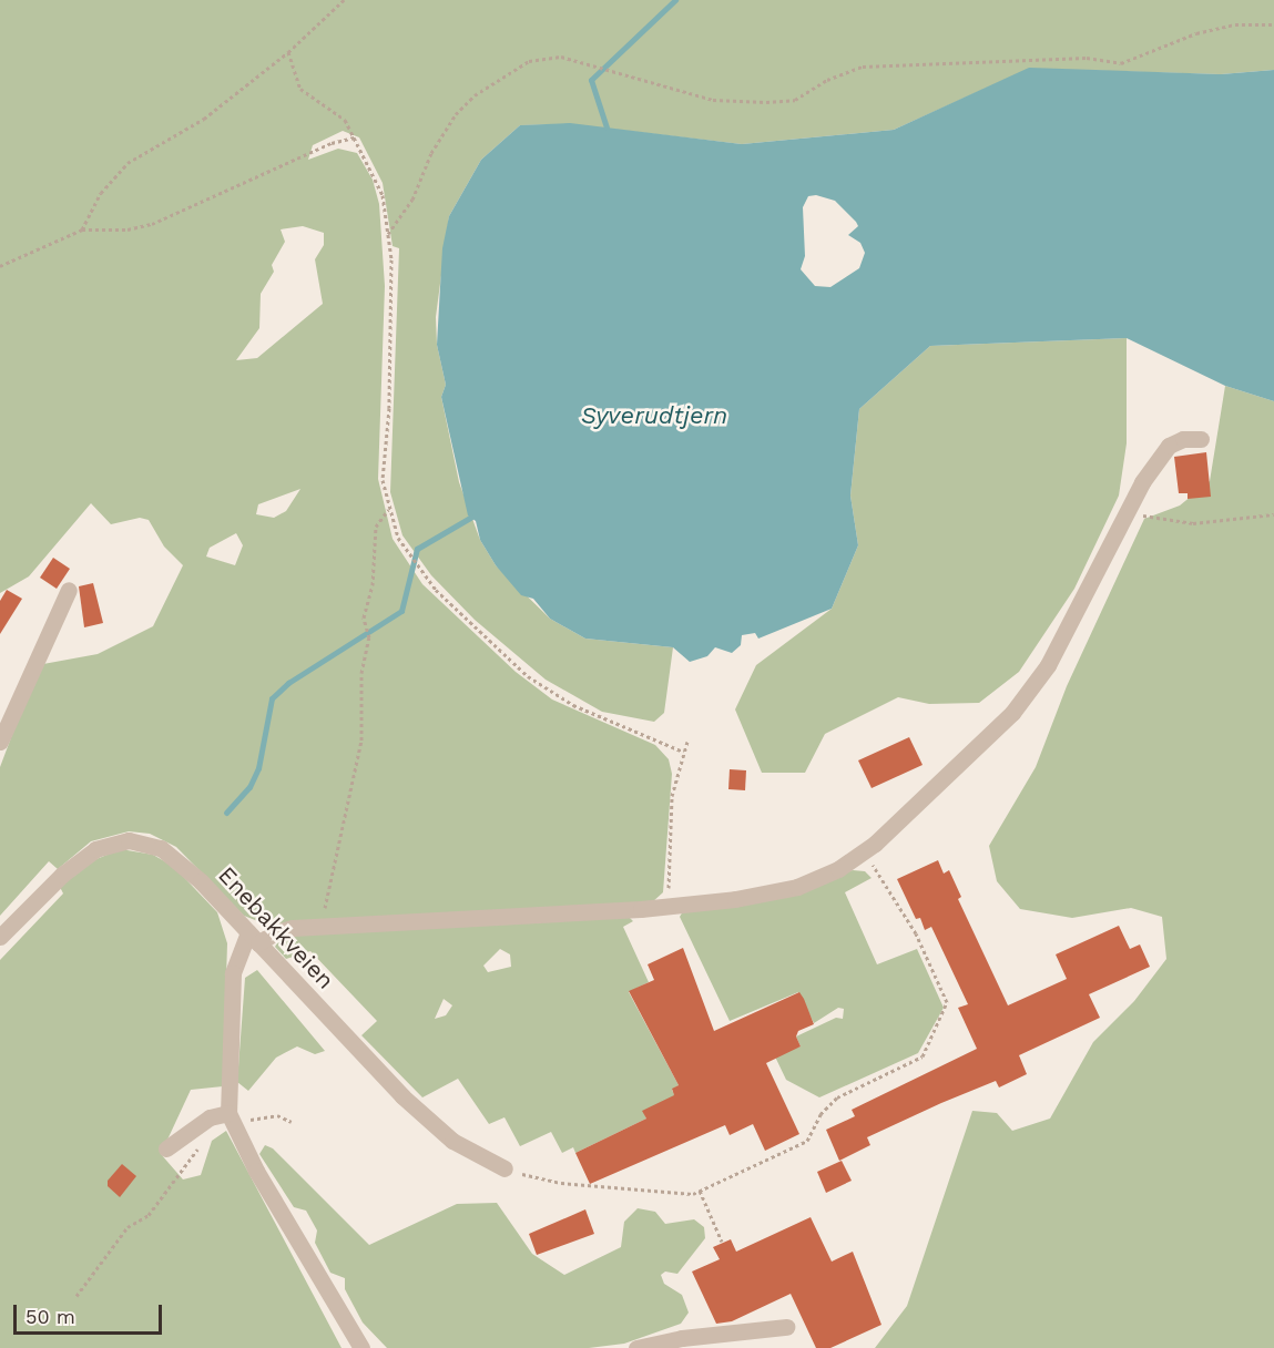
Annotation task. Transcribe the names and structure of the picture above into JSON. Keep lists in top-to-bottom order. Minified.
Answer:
{"streets":{"street":["Enebakkveien"]},"water":["Syverudtjern"],"scale_bar":"50 m"}
